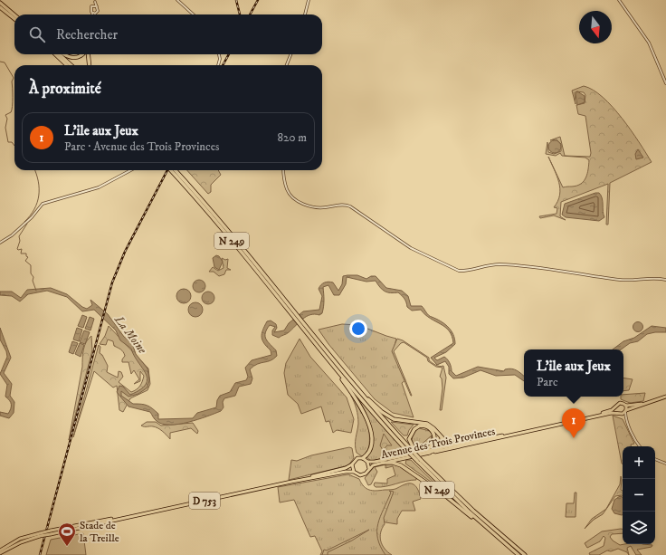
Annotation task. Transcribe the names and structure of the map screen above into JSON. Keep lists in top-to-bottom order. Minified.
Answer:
{"streets":{"highway":["N 249"],"main road":["Avenue des Trois Provinces","D 753"]},"crossings":[["N 249","Avenue des Trois Provinces"],["N 249","D 753"],["Avenue des Trois Provinces","D 753"]],"water":["La Moine"],"places":{"sports":["Stade de la Treille"]},"north":"bottom","page":{"search":"Rechercher","heading":"À proximité","list":[{"mark":"1","name":"L’ile aux Jeux","note":"Parc · Avenue des Trois Provinces","value":"820 m"}],"popup":["L’ile aux Jeux","Parc"],"pins":"1","map_buttons":["+","−"]}}
